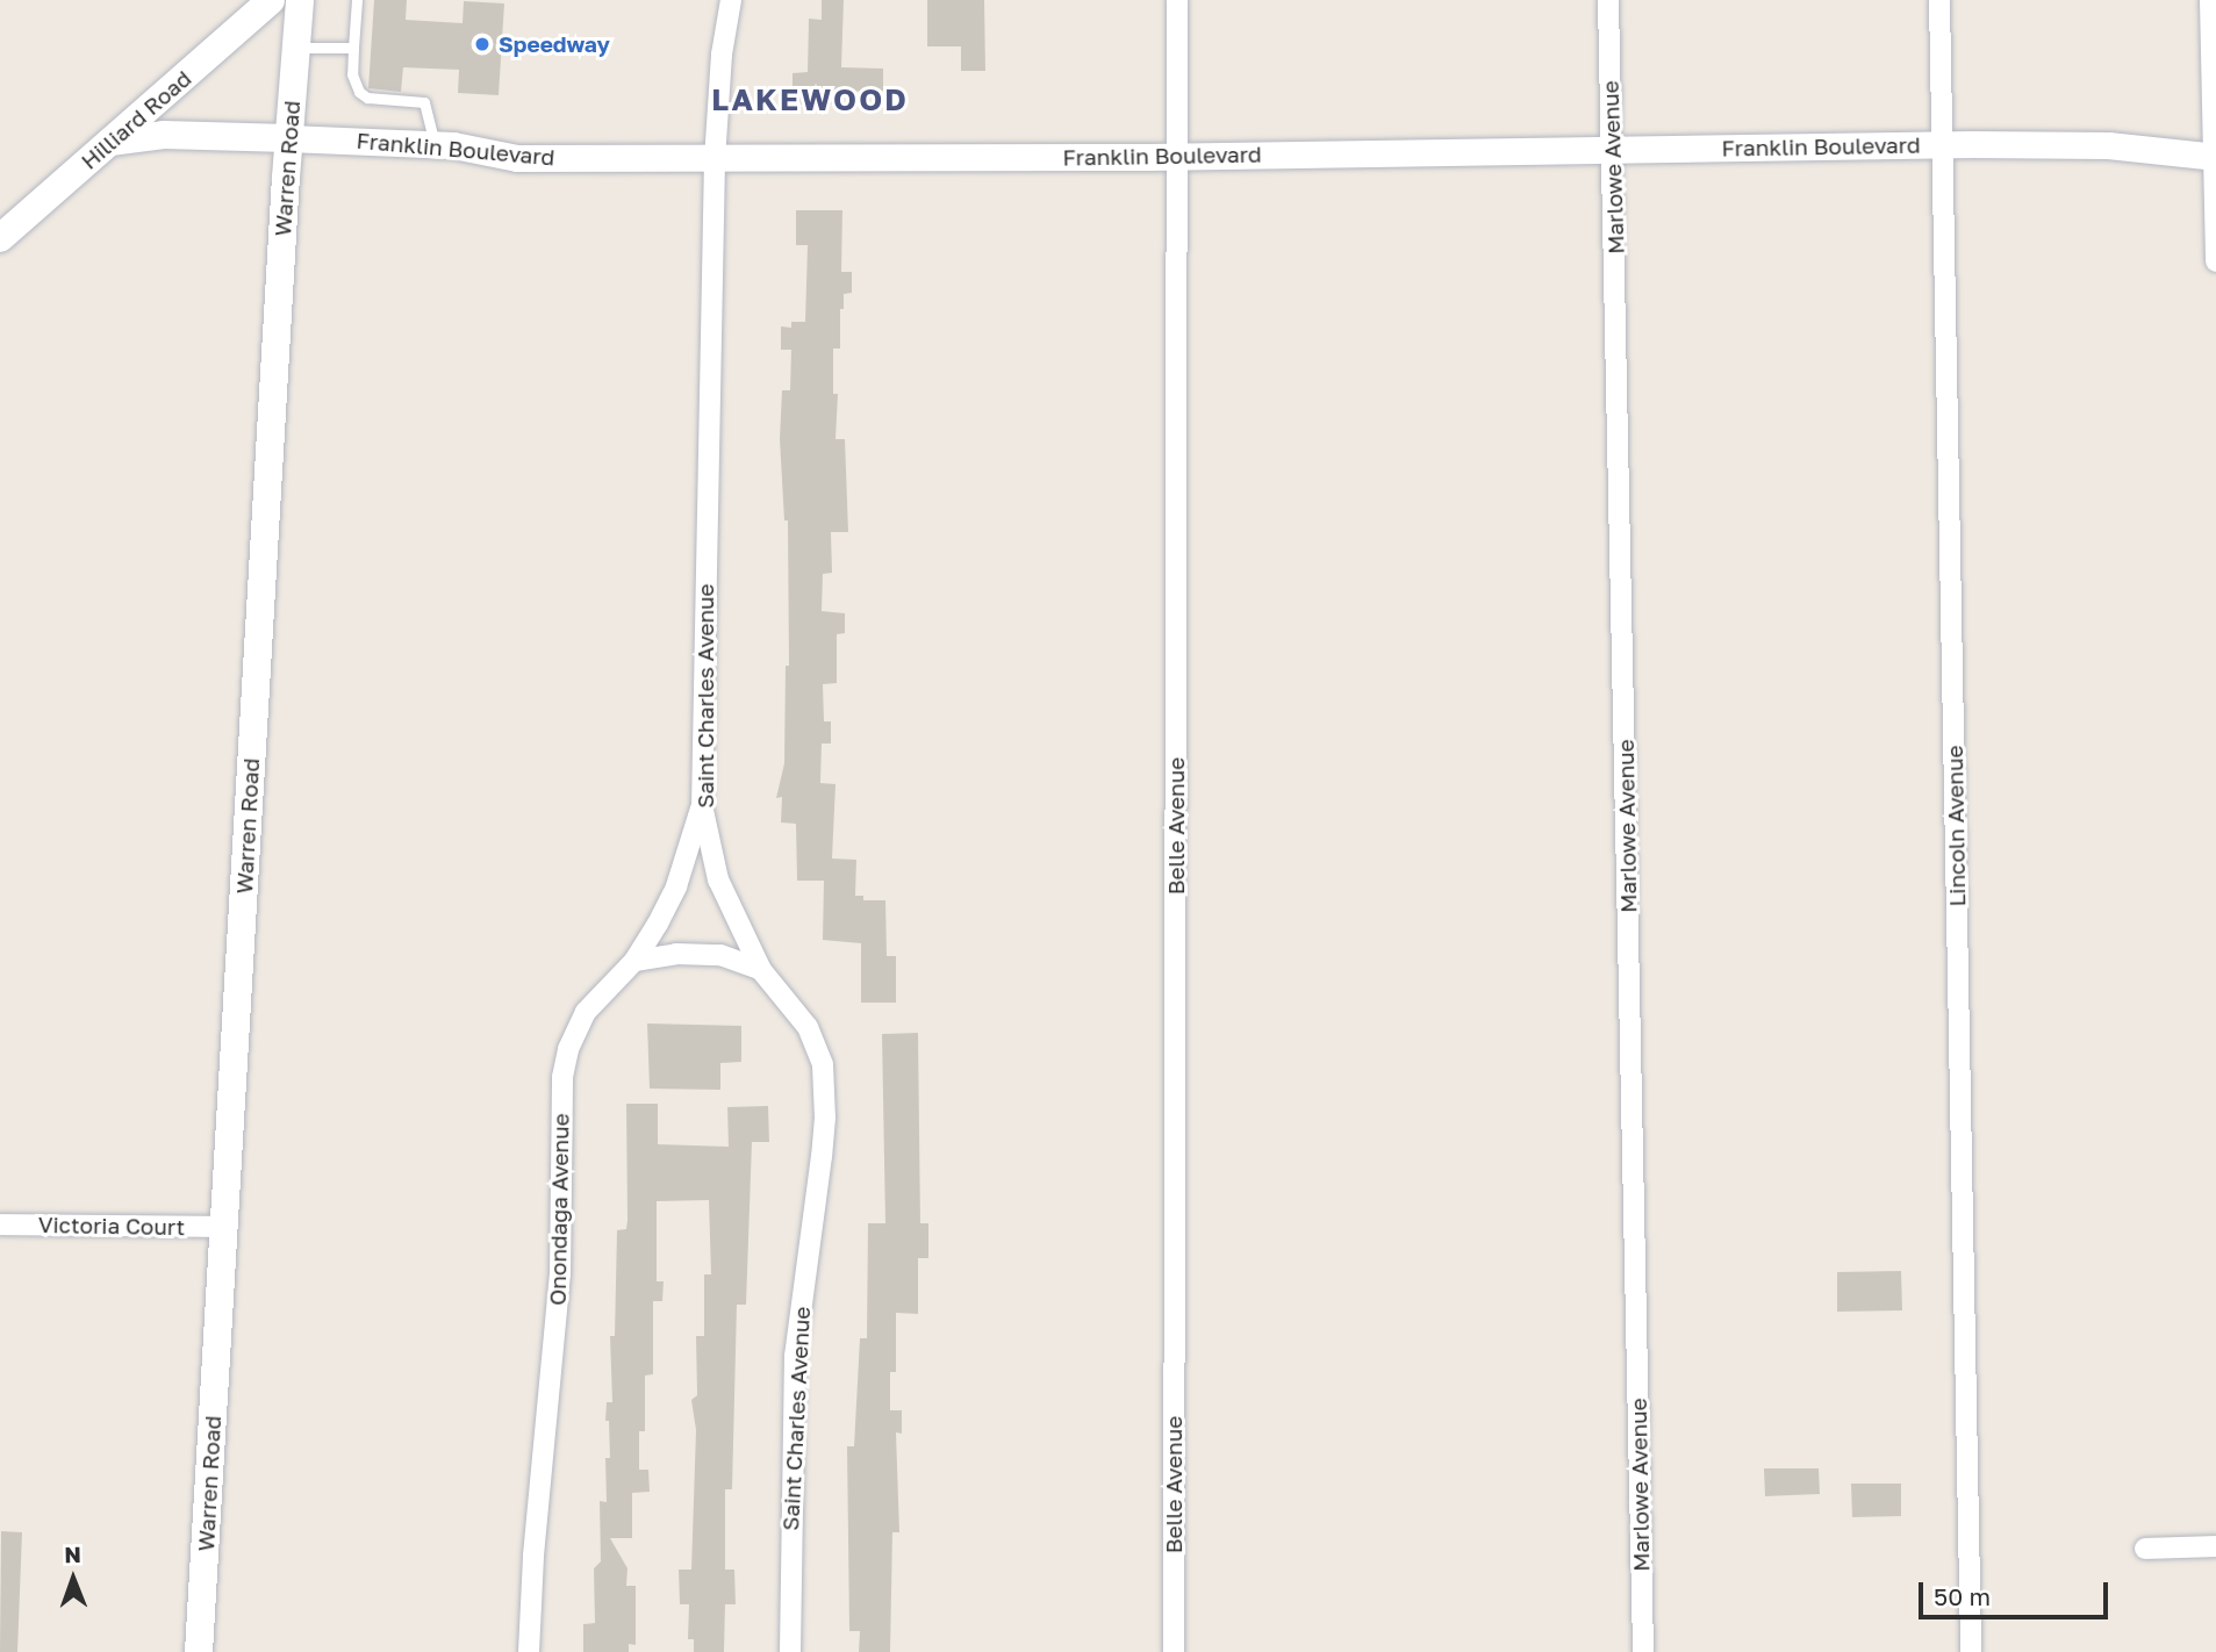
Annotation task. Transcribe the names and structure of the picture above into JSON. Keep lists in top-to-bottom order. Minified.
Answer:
{"streets":{"main road":["Hilliard Road","Franklin Boulevard","Warren Road"],"street":["Marlowe Avenue","Saint Charles Avenue","Belle Avenue","Lincoln Avenue","Onondaga Avenue","Victoria Court"]},"crossings":[["Hilliard Road","Franklin Boulevard"],["Franklin Boulevard","Marlowe Avenue"],["Franklin Boulevard","Warren Road"],["Franklin Boulevard","Saint Charles Avenue"],["Franklin Boulevard","Belle Avenue"],["Franklin Boulevard","Lincoln Avenue"],["Warren Road","Victoria Court"],["Saint Charles Avenue","Onondaga Avenue"]],"districts":["LAKEWOOD"],"places":["Speedway"],"scale_bar":"50 m","north":"top"}
